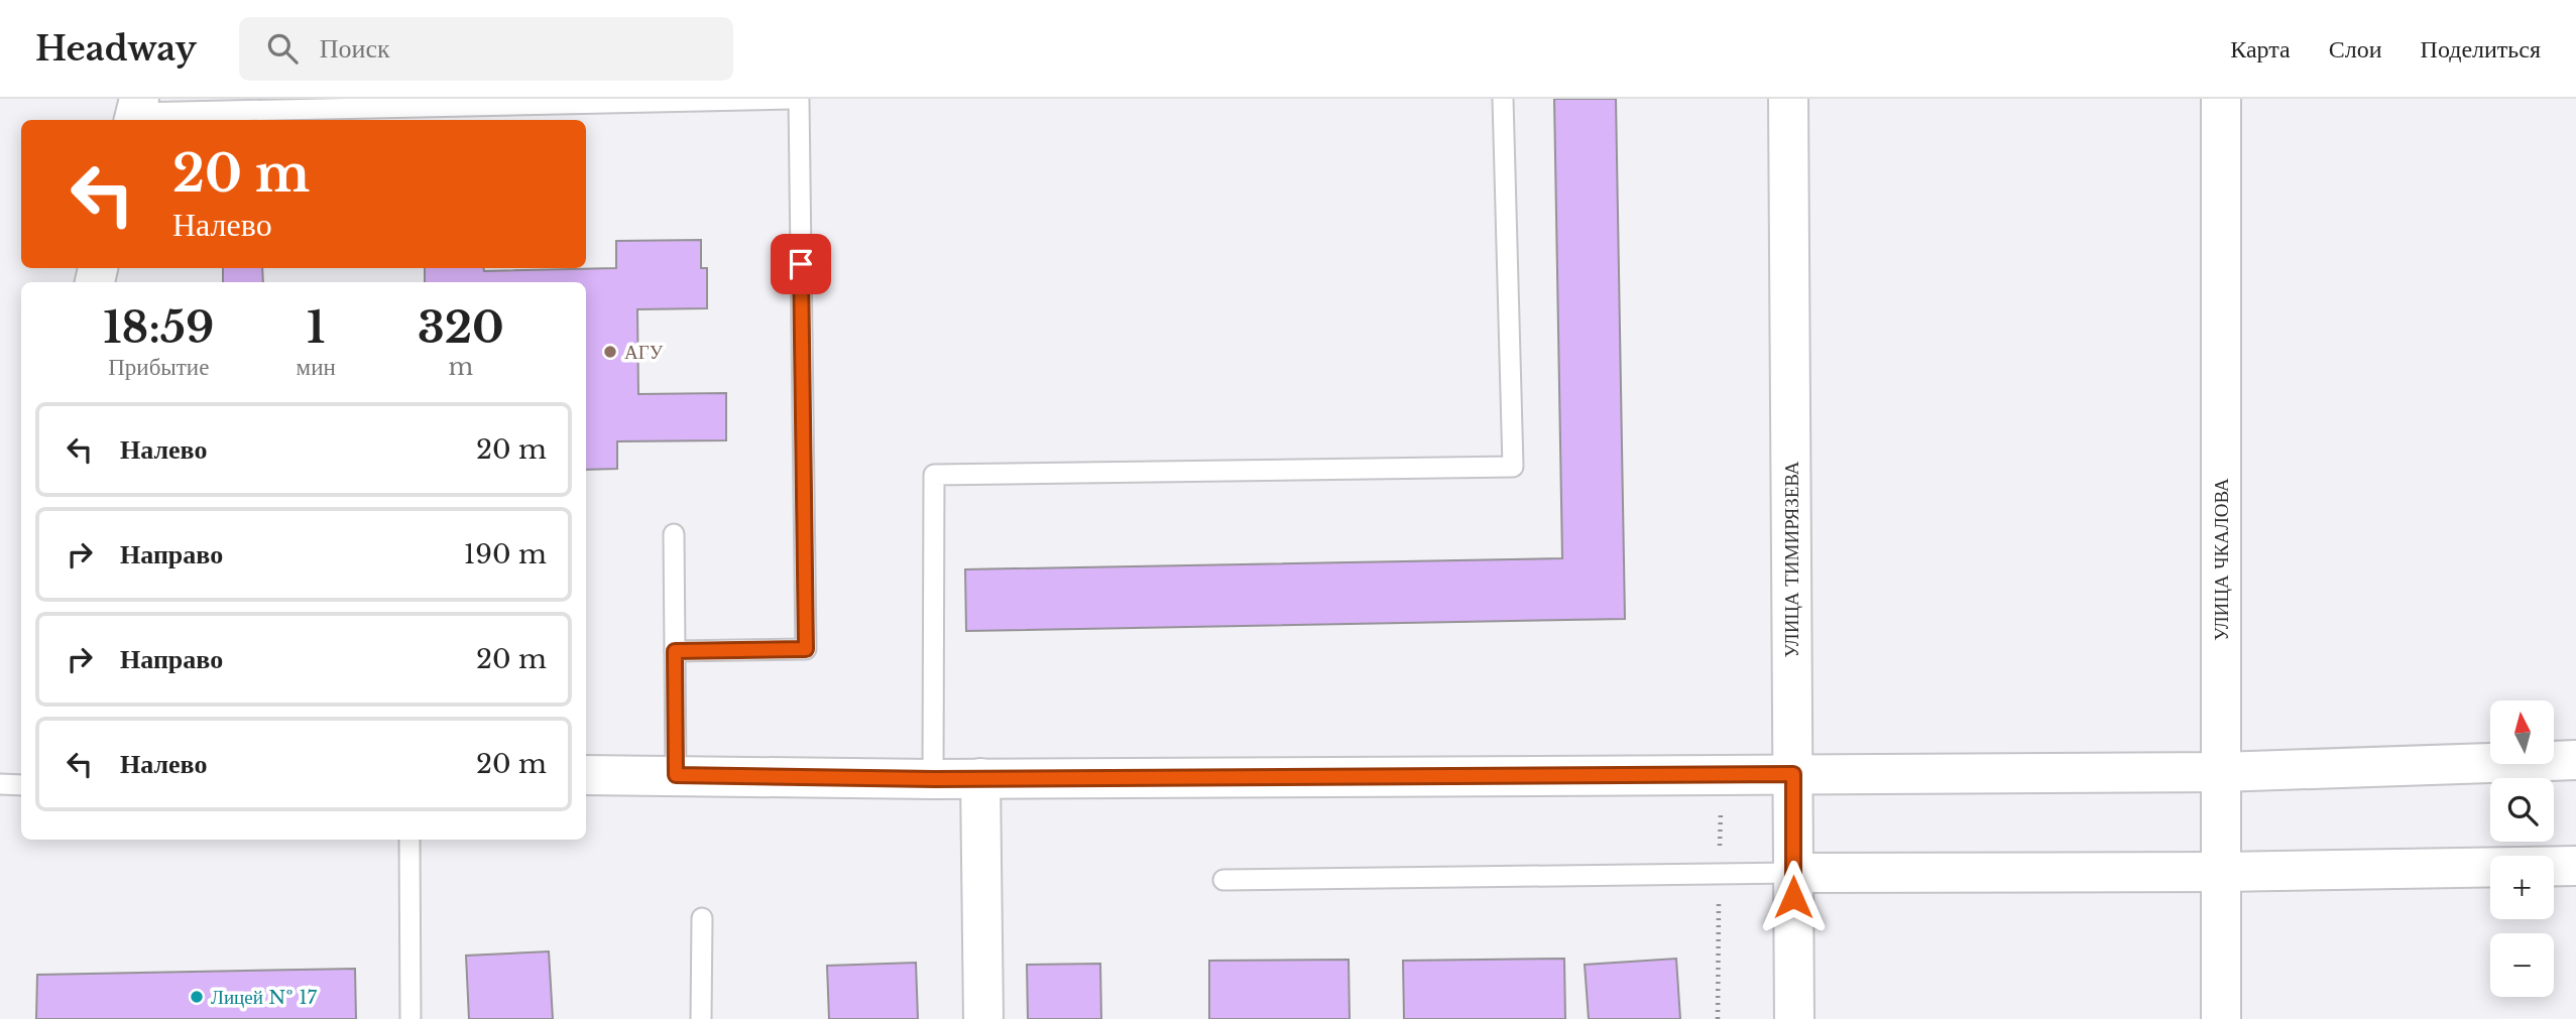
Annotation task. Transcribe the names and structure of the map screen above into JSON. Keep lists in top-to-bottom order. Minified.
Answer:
{"streets":{"street":["УЛИЦА ТИМИРЯЗЕВА","УЛИЦА ЧКАЛОВА"]},"places":["АГУ","Лицей № 17"],"north":"top","page":{"header":"Headway","search":"Поиск","nav":["Карта","Слои","Поделиться"],"turn":["20 m","Налево"],"eta":["18:59","Прибытие","1","мин","320","m"],"list":[{"name":"Налево","value":"20 m"},{"name":"Направо","value":"190 m"},{"name":"Направо","value":"20 m"},{"name":"Налево","value":"20 m"}],"map_buttons":["+","−"]}}
